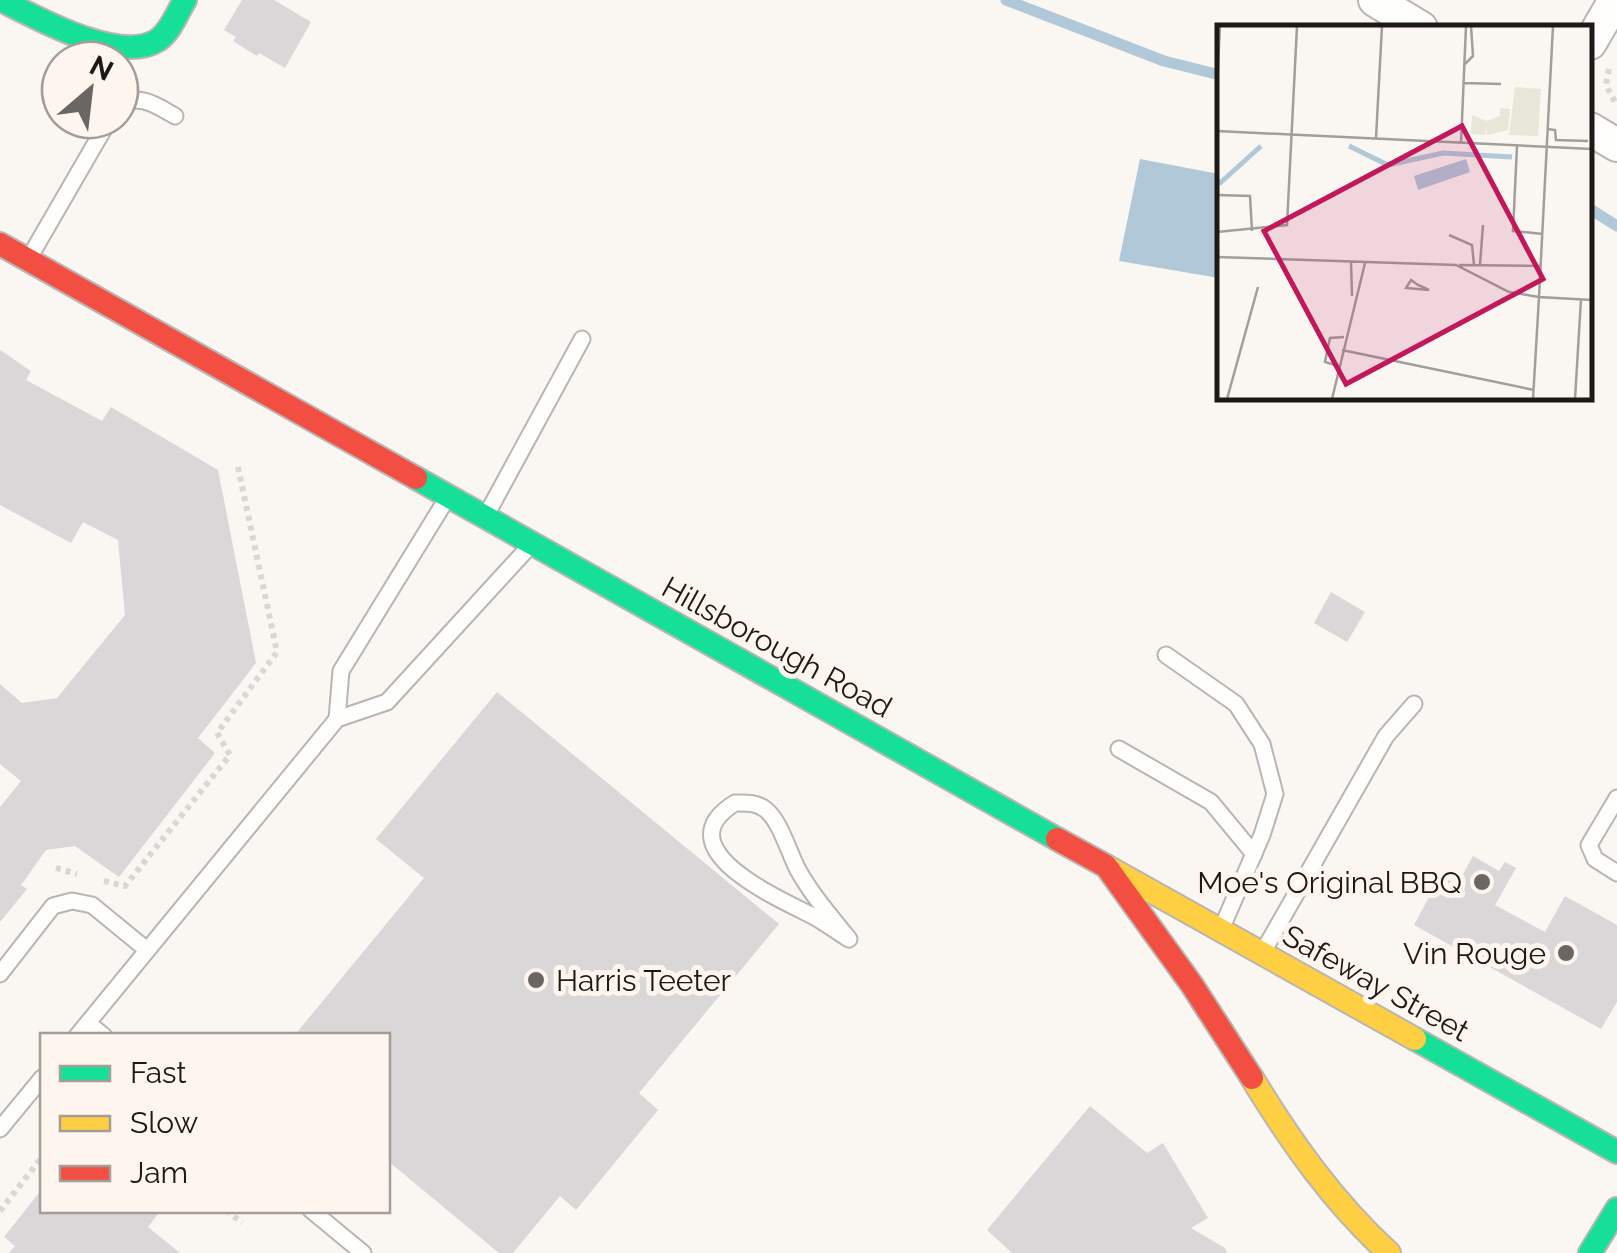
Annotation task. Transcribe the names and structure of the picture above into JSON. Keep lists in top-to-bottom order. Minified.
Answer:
{"streets":{"main road":["Hillsborough Road","Safeway Street"]},"crossings":[["Hillsborough Road","Safeway Street"]],"places":["Moe's Original BBQ","Vin Rouge","Harris Teeter"],"legend":["Fast","Slow","Jam"],"north":"top right"}
